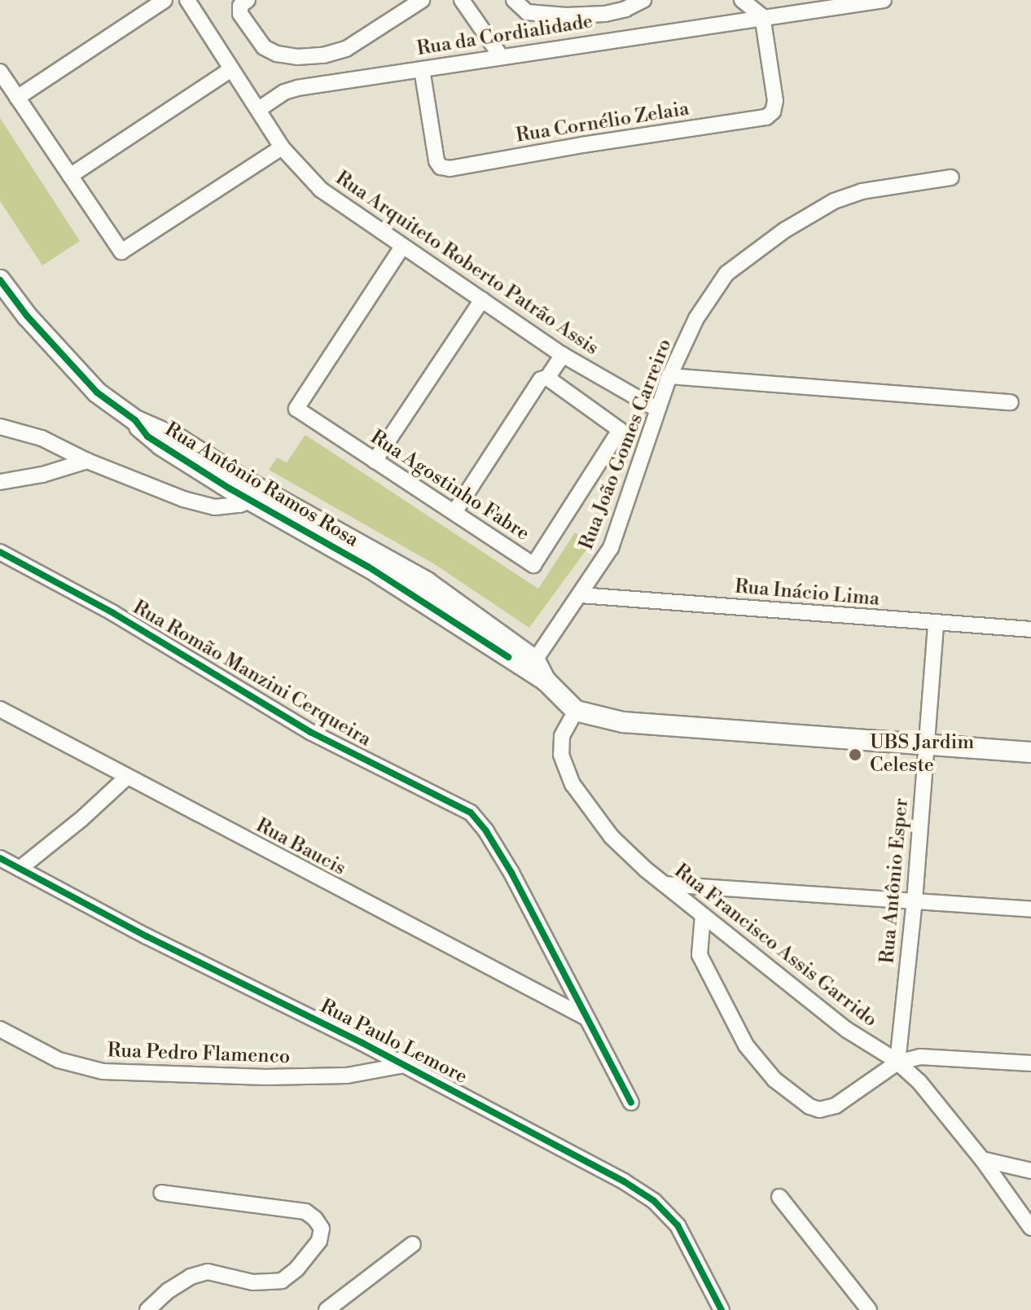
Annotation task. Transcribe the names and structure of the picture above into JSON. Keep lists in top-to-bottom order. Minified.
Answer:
{"streets":{"main road":["Rua Antônio Ramos Rosa"],"street":["Rua da Cordialidade","Rua Cornélio Zelaia","Rua Arquiteto Roberto Patrão Assis","Rua João Gomes Carreiro","Rua Agostinho Fabre","Rua Inácio Lima","Rua Romão Manzini Cerqueira","Rua Baucis","Rua Antônio Esper","Rua Francisco Assis Garrido","Rua Paulo Lemore","Rua Pedro Flamenco"]},"crossings":[["Rua da Cordialidade","Rua Cornélio Zelaia"],["Rua da Cordialidade","Rua Arquiteto Roberto Patrão Assis"],["Rua Arquiteto Roberto Patrão Assis","Rua João Gomes Carreiro"],["Rua Arquiteto Roberto Patrão Assis","Rua Agostinho Fabre"],["Rua João Gomes Carreiro","Rua Antônio Ramos Rosa"],["Rua João Gomes Carreiro","Rua Inácio Lima"],["Rua Antônio Ramos Rosa","Rua Francisco Assis Garrido"],["Rua Inácio Lima","Rua Antônio Esper"],["Rua Romão Manzini Cerqueira","Rua Baucis"],["Rua Antônio Esper","Rua Francisco Assis Garrido"],["Rua Paulo Lemore","Rua Pedro Flamenco"]],"places":["UBS Jardim Celeste"]}
